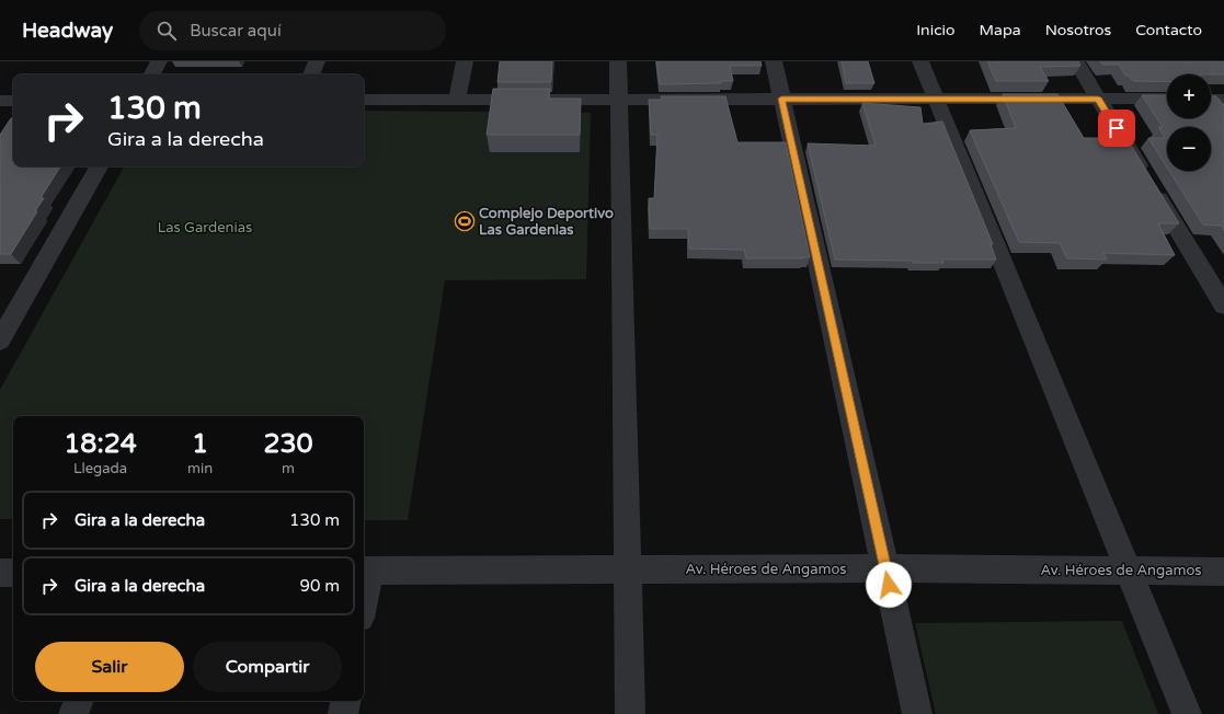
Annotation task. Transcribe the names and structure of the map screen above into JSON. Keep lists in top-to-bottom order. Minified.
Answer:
{"streets":{"street":["Av. Héroes de Angamos"]},"parks":["Las Gardenias"],"places":{"sports":["Complejo Deportivo Las Gardenias"]},"page":{"header":"Headway","search":"Buscar aquí","nav":["Inicio","Mapa","Nosotros","Contacto"],"map_buttons":["+","−"],"turn":["130 m","Gira a la derecha"],"eta":["18:24","Llegada","1","min","230","m"],"list":[{"name":"Gira a la derecha","value":"130 m"},{"name":"Gira a la derecha","value":"90 m"}],"buttons":["Salir","Compartir"]}}
